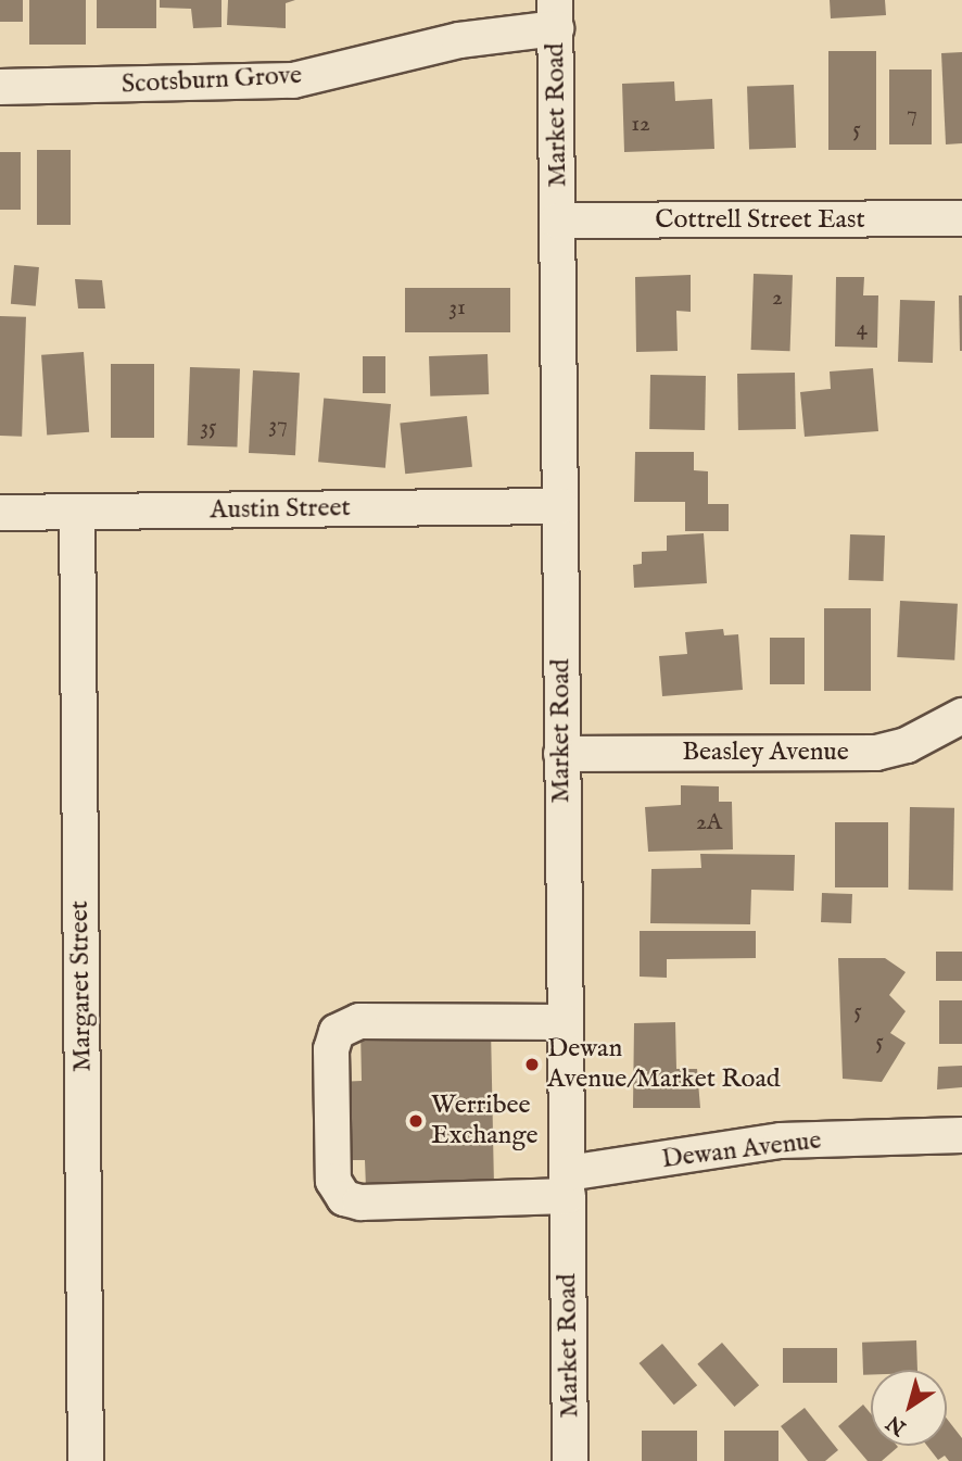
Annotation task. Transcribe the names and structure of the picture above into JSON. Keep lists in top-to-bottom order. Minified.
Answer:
{"streets":{"street":["Scotsburn Grove","Market Road","Cottrell Street East","Austin Street","Beasley Avenue","Margaret Street","Dewan Avenue"]},"crossings":[["Scotsburn Grove","Market Road"],["Market Road","Cottrell Street East"],["Market Road","Austin Street"],["Market Road","Beasley Avenue"],["Market Road","Dewan Avenue"],["Austin Street","Margaret Street"]],"places":["Dewan Avenue/Market Road","Werribee Exchange"],"house_numbers":["7","12","5","2","31","4","37","35","2A","5","5"],"north":"bottom left"}
